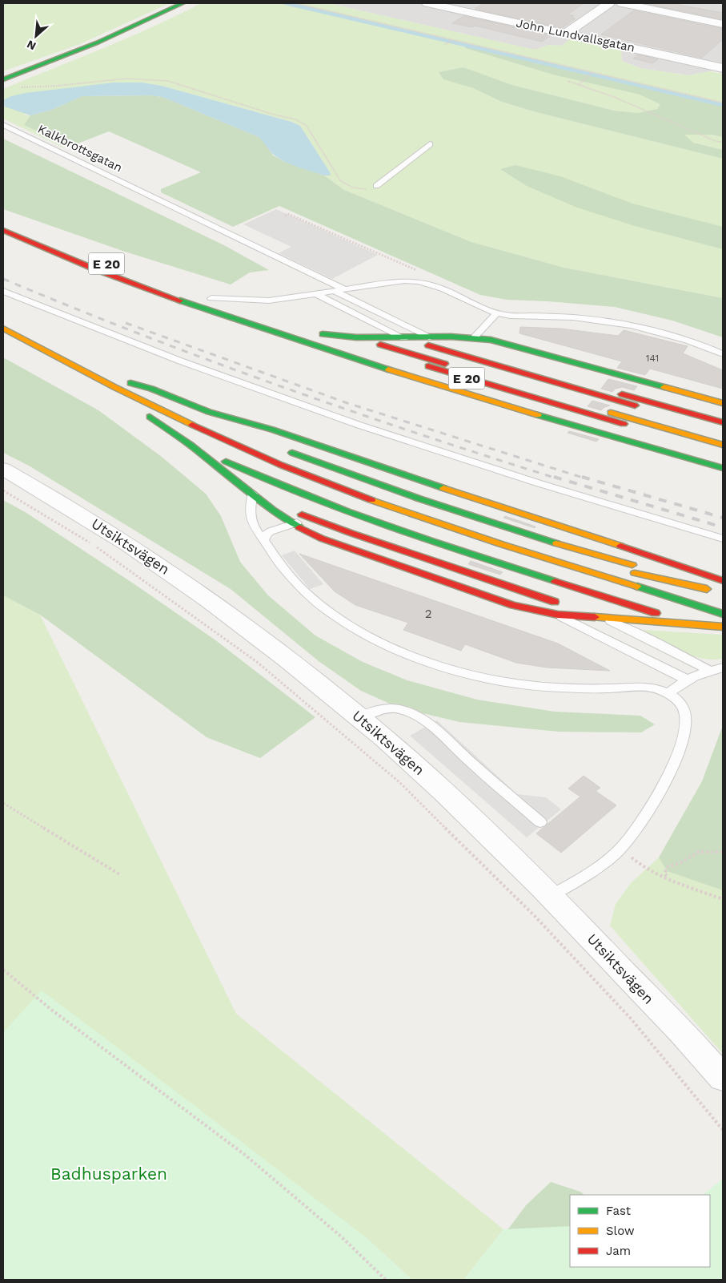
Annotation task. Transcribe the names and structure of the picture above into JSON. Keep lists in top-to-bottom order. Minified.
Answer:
{"streets":{"main road":["E 20"],"street":["John Lundvallsgatan","Utsiktsvägen"],"lane":["Kalkbrottsgatan"]},"parks":["Badhusparken"],"house_numbers":["141","2"],"legend":["Fast","Slow","Jam"],"north":"bottom left"}
